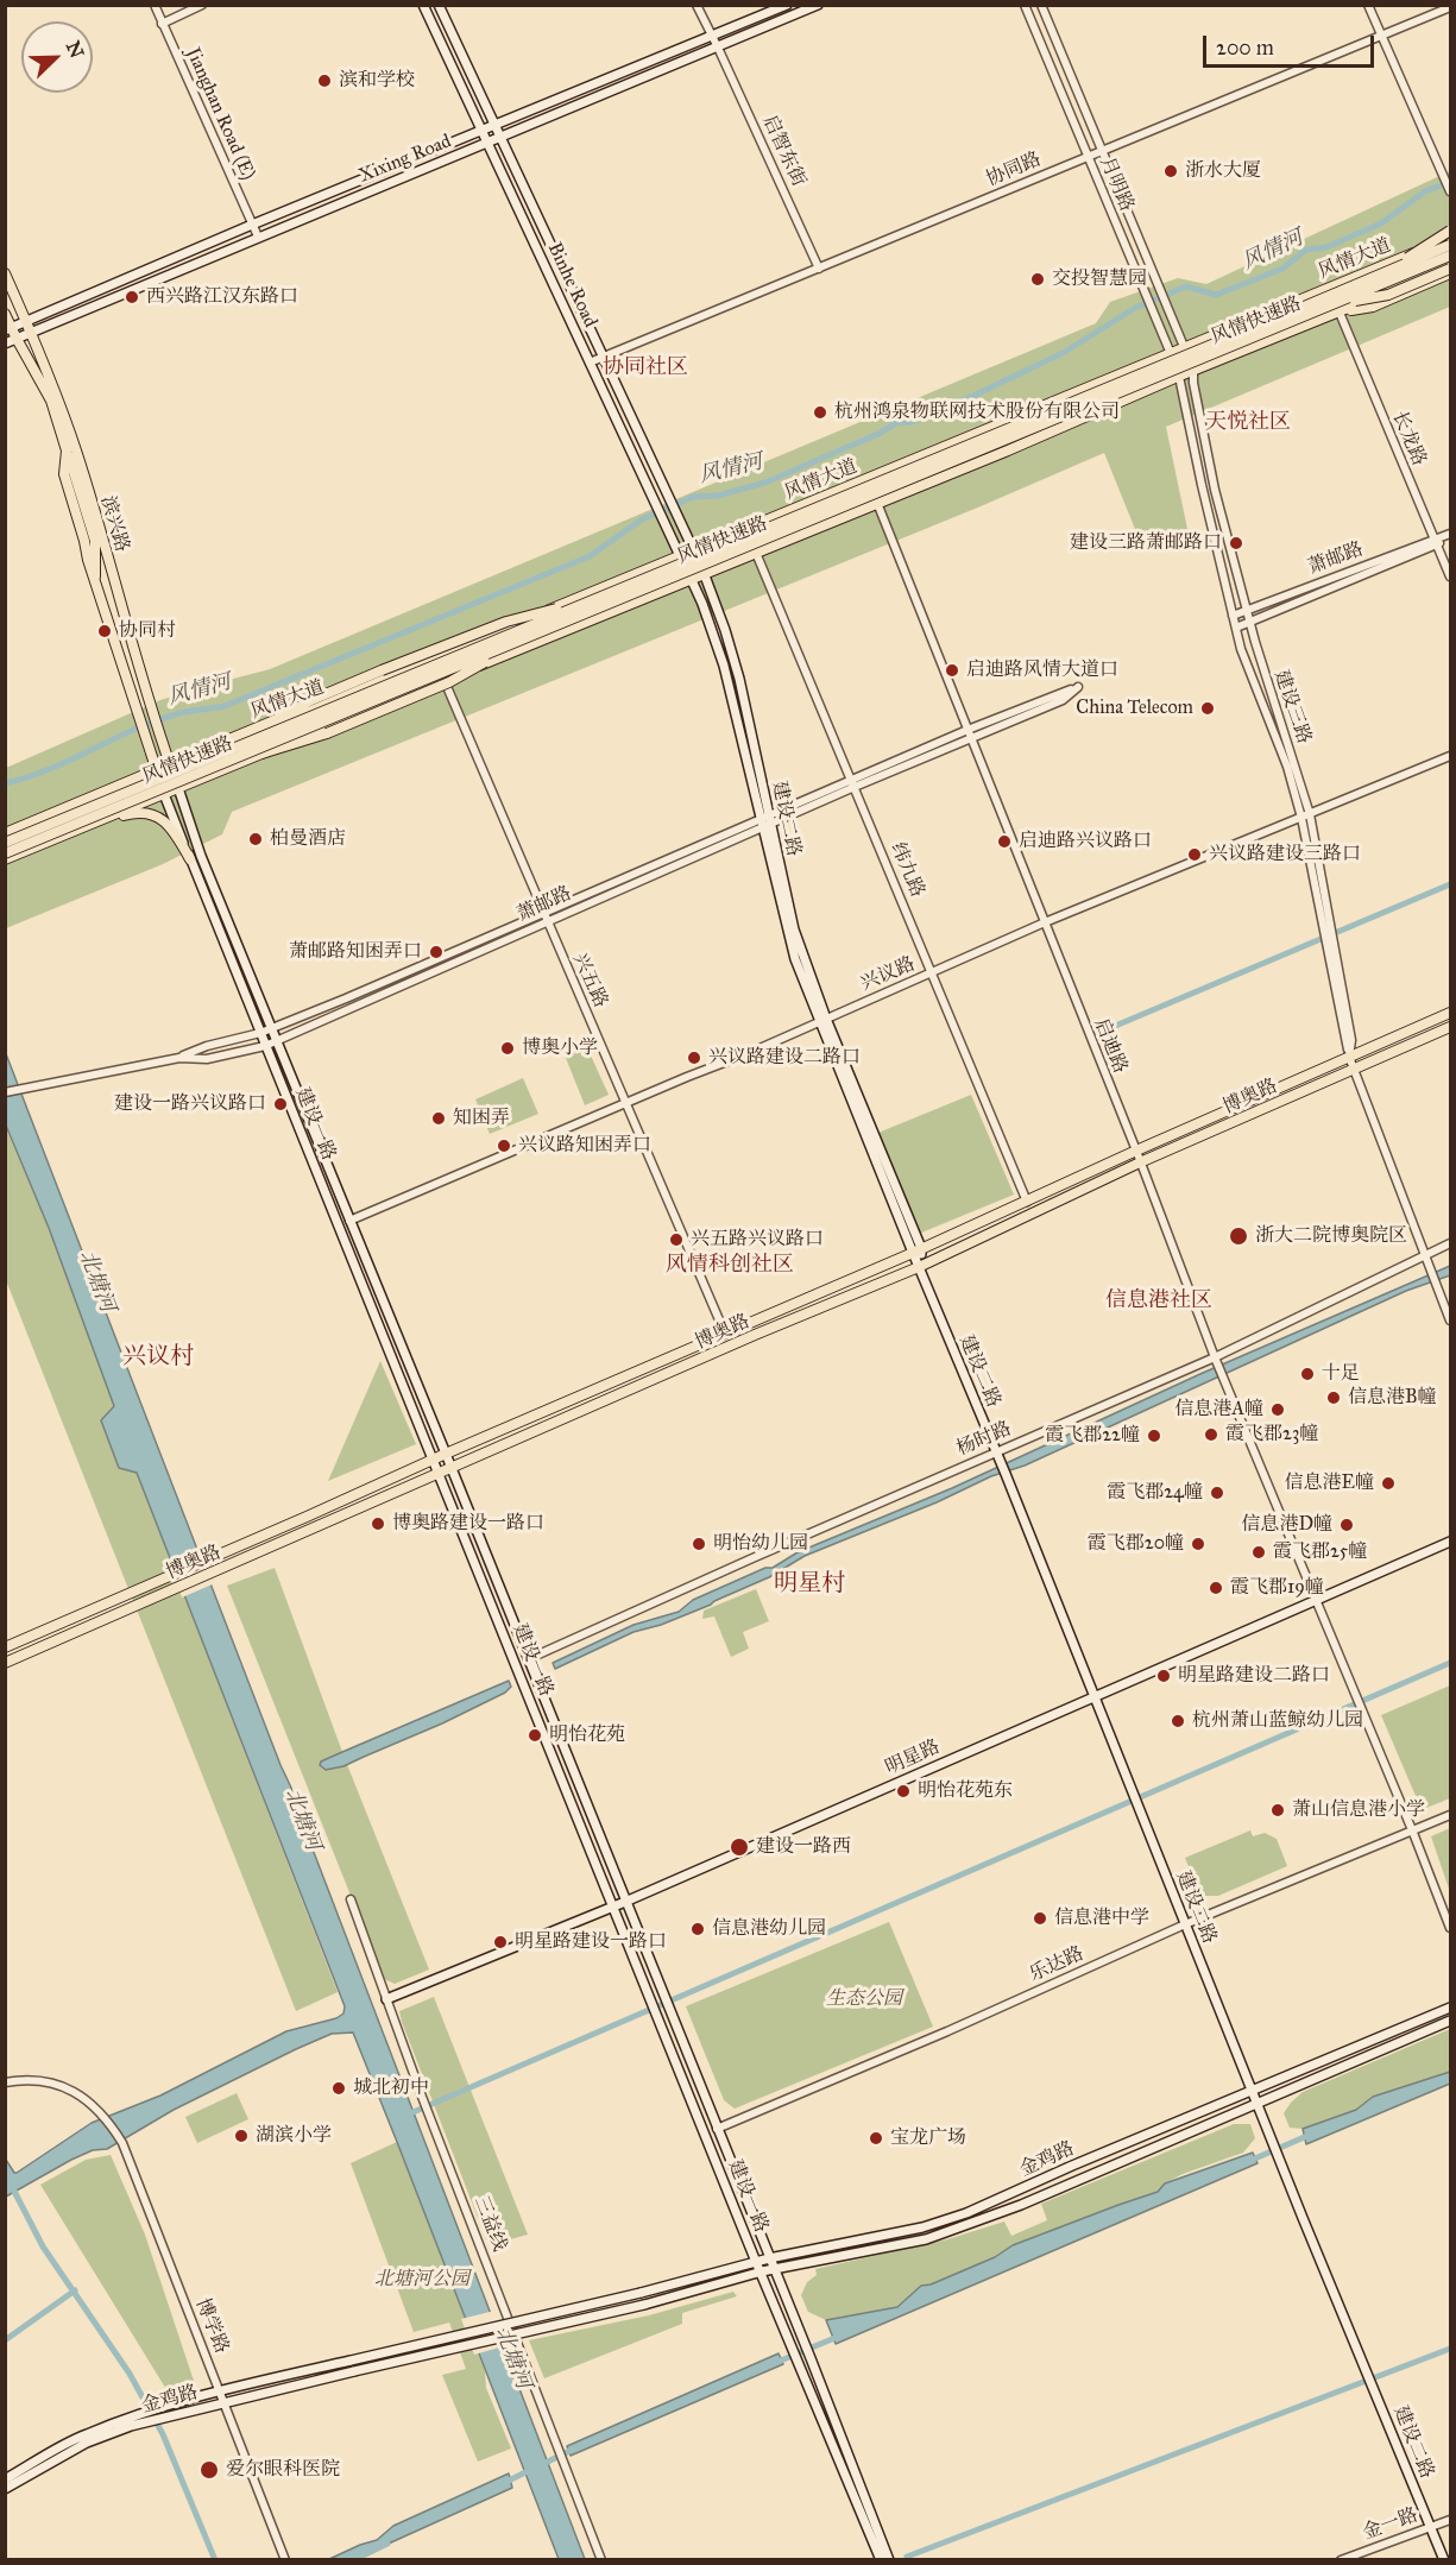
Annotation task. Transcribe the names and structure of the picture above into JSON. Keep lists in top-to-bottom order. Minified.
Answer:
{"streets":{"main road":["Xixing Road","风情大道","Binhe Road","风情快速路","滨兴路","建设二路","兴议路","博奥路","建设一路","明星路","金鸡路"],"street":["Jianghan Road (E)","启智东街","协同路","月明路","长龙路","萧邮路","建设三路","纬九路","兴五路","启迪路","杨时路","乐达路","三益线","博学路","金一路"]},"crossings":[["Jianghan Road (E)","Xixing Road"],["启智东街","Xixing Road"],["启智东街","协同路"],["Xixing Road","Binhe Road"],["Xixing Road","滨兴路"],["协同路","月明路"],["协同路","Binhe Road"],["月明路","风情大道"],["月明路","建设三路"],["风情大道","Binhe Road"],["风情大道","风情快速路"],["风情大道","长龙路"],["风情大道","滨兴路"],["风情大道","建设三路"],["风情大道","建设二路"],["风情大道","纬九路"],["风情大道","兴五路"],["风情大道","启迪路"],["风情大道","建设一路"],["Binhe Road","建设二路"],["风情快速路","长龙路"],["长龙路","萧邮路"],["滨兴路","建设一路"],["萧邮路","建设三路"],["萧邮路","兴五路"],["萧邮路","建设一路"],["建设三路","兴议路"],["建设三路","博奥路"],["建设三路","杨时路"],["建设二路","兴议路"],["建设二路","博奥路"],["建设二路","杨时路"],["建设二路","明星路"],["建设二路","乐达路"],["建设二路","金鸡路"],["建设二路","金一路"],["纬九路","兴议路"],["纬九路","博奥路"],["兴议路","兴五路"],["兴议路","启迪路"],["兴议路","建设一路"],["兴五路","博奥路"],["启迪路","博奥路"],["启迪路","杨时路"],["启迪路","明星路"],["启迪路","乐达路"],["博奥路","建设一路"],["建设一路","杨时路"],["建设一路","明星路"],["建设一路","乐达路"],["建设一路","金鸡路"],["明星路","三益线"],["金鸡路","博学路"]],"districts":["协同社区","天悦社区","风情科创社区","信息港社区","兴议村","明星村"],"water":["风情河","北塘河"],"parks":["生态公园","北塘河公园"],"places":["滨和学校","浙水大厦","交投智慧园","西兴路江汉东路口","杭州鸿泉物联网技术股份有限公司","建设三路萧邮路口","协同村","启迪路风情大道口","China Telecom","柏曼酒店","启迪路兴议路口","兴议路建设三路口","萧邮路知困弄口","博奥小学","兴议路建设二路口","建设一路兴议路口","知困弄","兴议路知困弄口","浙大二院博奥院区","兴五路兴议路口","十足","信息港B幢","信息港A幢","霞飞郡23幢","霞飞郡22幢","信息港E幢","霞飞郡24幢","博奥路建设一路口","信息港D幢","明怡幼儿园","霞飞郡20幢","霞飞郡25幢","霞飞郡19幢","明星路建设二路口","杭州萧山蓝鲸幼儿园","明怡花苑","明怡花苑东","萧山信息港小学","建设一路西","信息港中学","信息港幼儿园","明星路建设一路口","城北初中","湖滨小学","宝龙广场","爱尔眼科医院"],"scale_bar":"200 m","north":"top right"}
